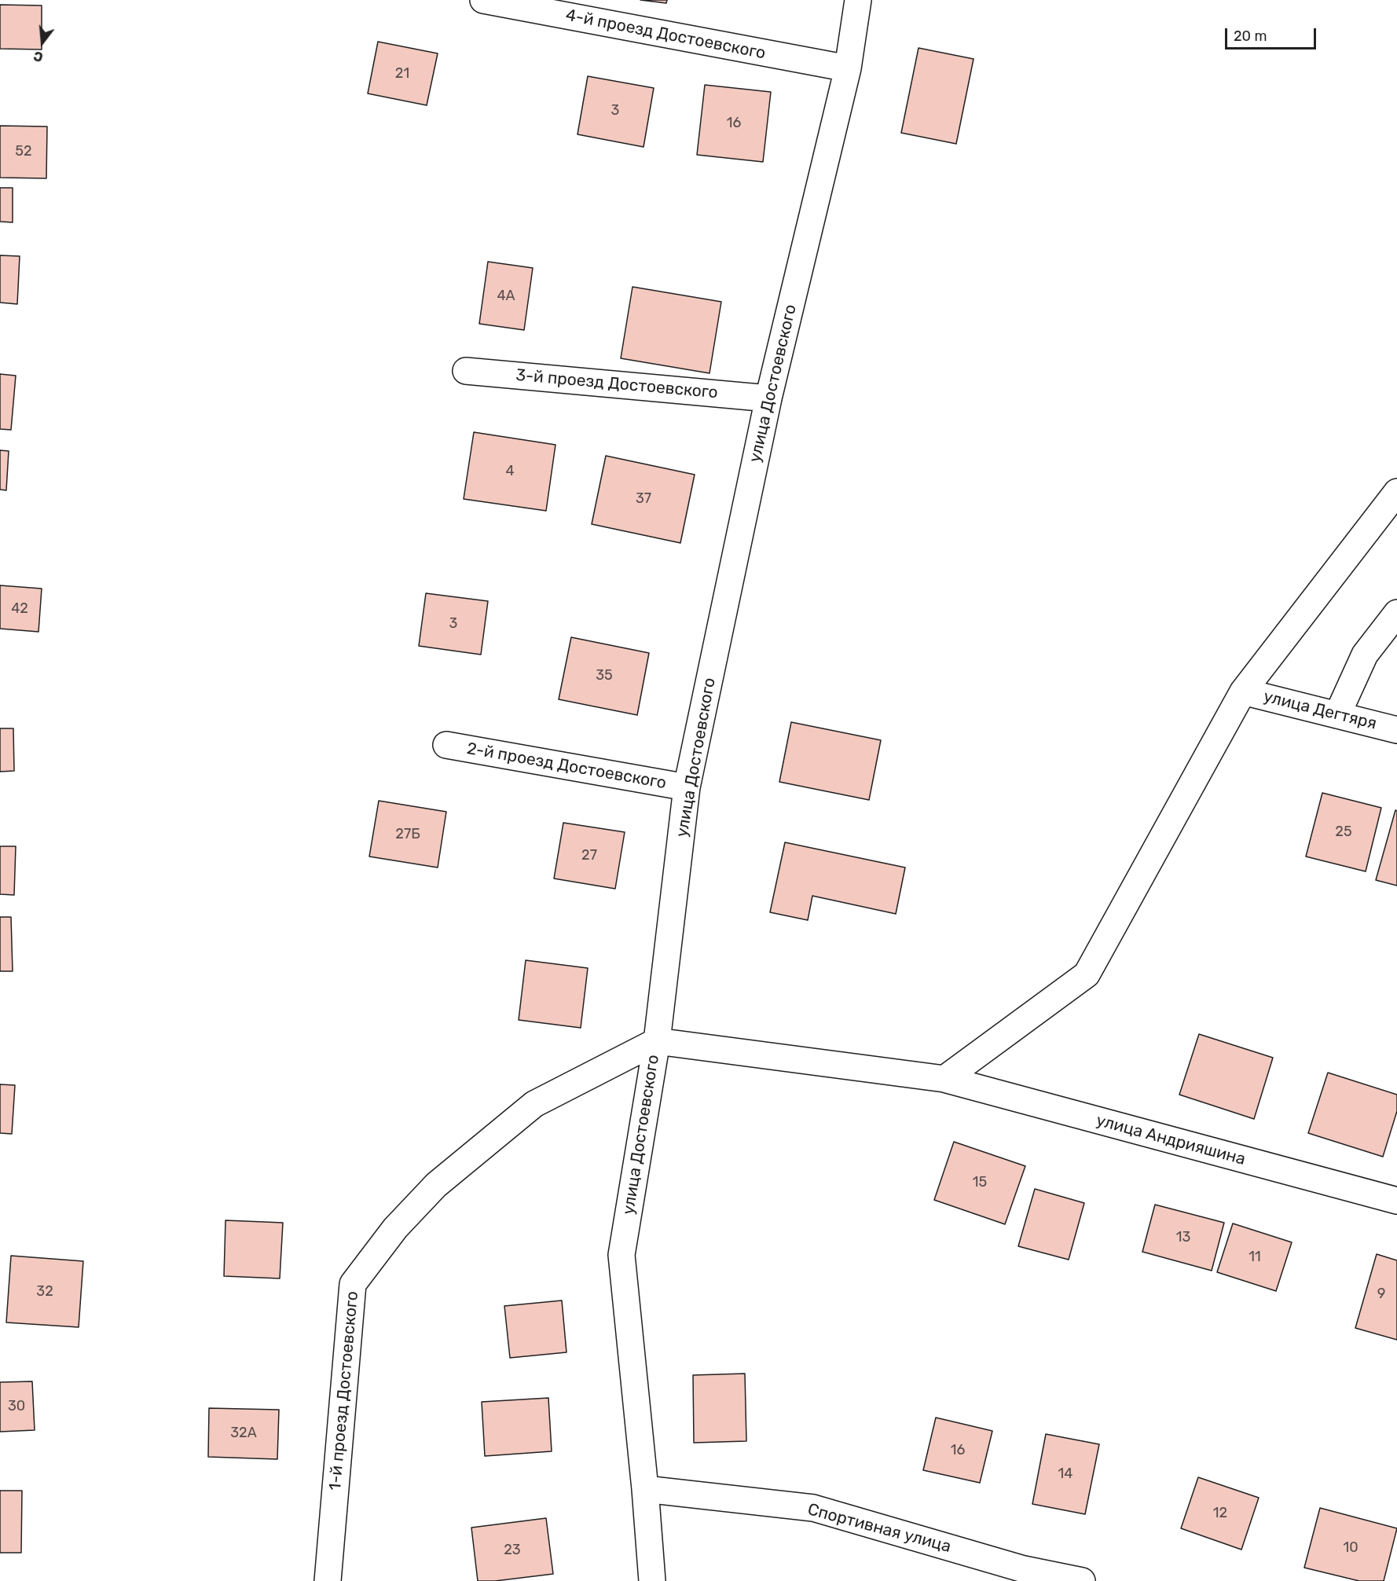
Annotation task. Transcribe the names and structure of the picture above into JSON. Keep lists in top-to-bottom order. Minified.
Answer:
{"streets":{"street":["4-й проезд Достоевского","улица Достоевского","3-й проезд Достоевского","улица Дегтяря","2-й проезд Достоевского","улица Андрияшина","1-й проезд Достоевского","Спортивная улица"]},"crossings":[["4-й проезд Достоевского","улица Достоевского"],["улица Достоевского","3-й проезд Достоевского"],["улица Достоевского","2-й проезд Достоевского"],["улица Достоевского","улица Андрияшина"],["улица Достоевского","1-й проезд Достоевского"],["улица Достоевского","Спортивная улица"],["улица Андрияшина","1-й проезд Достоевского"]],"house_numbers":["21","3","16","52","4А","4","37","42","3","35","25","27Б","27","15","13","11","32","9","30","32А","16","14","12","10","23"],"scale_bar":"20 m","north":"bottom"}
